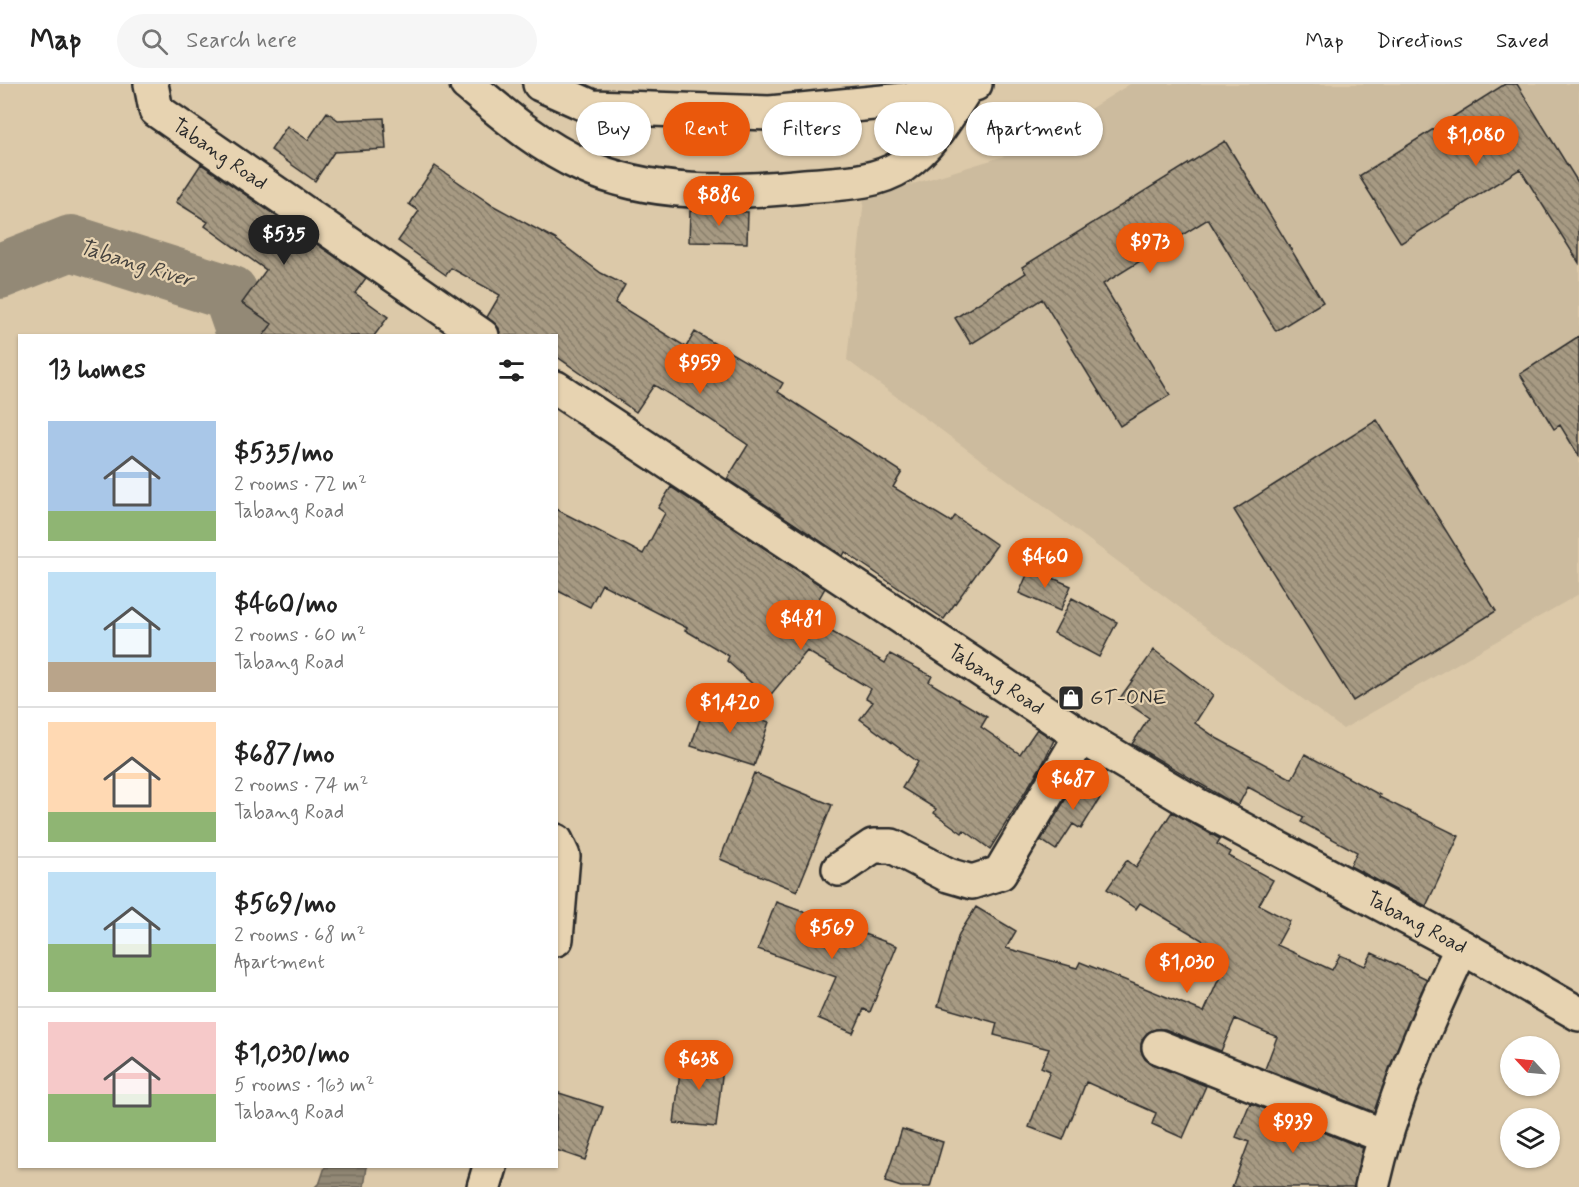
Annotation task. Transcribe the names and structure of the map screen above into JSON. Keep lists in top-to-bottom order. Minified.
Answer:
{"streets":{"main road":["Tabang Road"]},"water":["Tabang River"],"places":{"shop":["GT-ONE"]},"north":"top left","page":{"header":"Map","search":"Search here","nav":["Map","Directions","Saved"],"chip":["Buy","Rent","Filters","New","Apartment"],"price":["$1,080","$886","$535","$973","$959","$460","$481","$1,420","$687","$569","$1,030","$638","$939"],"heading":"13 homes","list":[{"name":"$535/mo","note":"2 rooms · 72 m² · Tabang Road"},{"name":"$460/mo","note":"2 rooms · 60 m² · Tabang Road"},{"name":"$687/mo","note":"2 rooms · 74 m² · Tabang Road"},{"name":"$569/mo","note":"2 rooms · 68 m² · Apartment"},{"name":"$1,030/mo","note":"5 rooms · 163 m² · Tabang Road"}]}}
